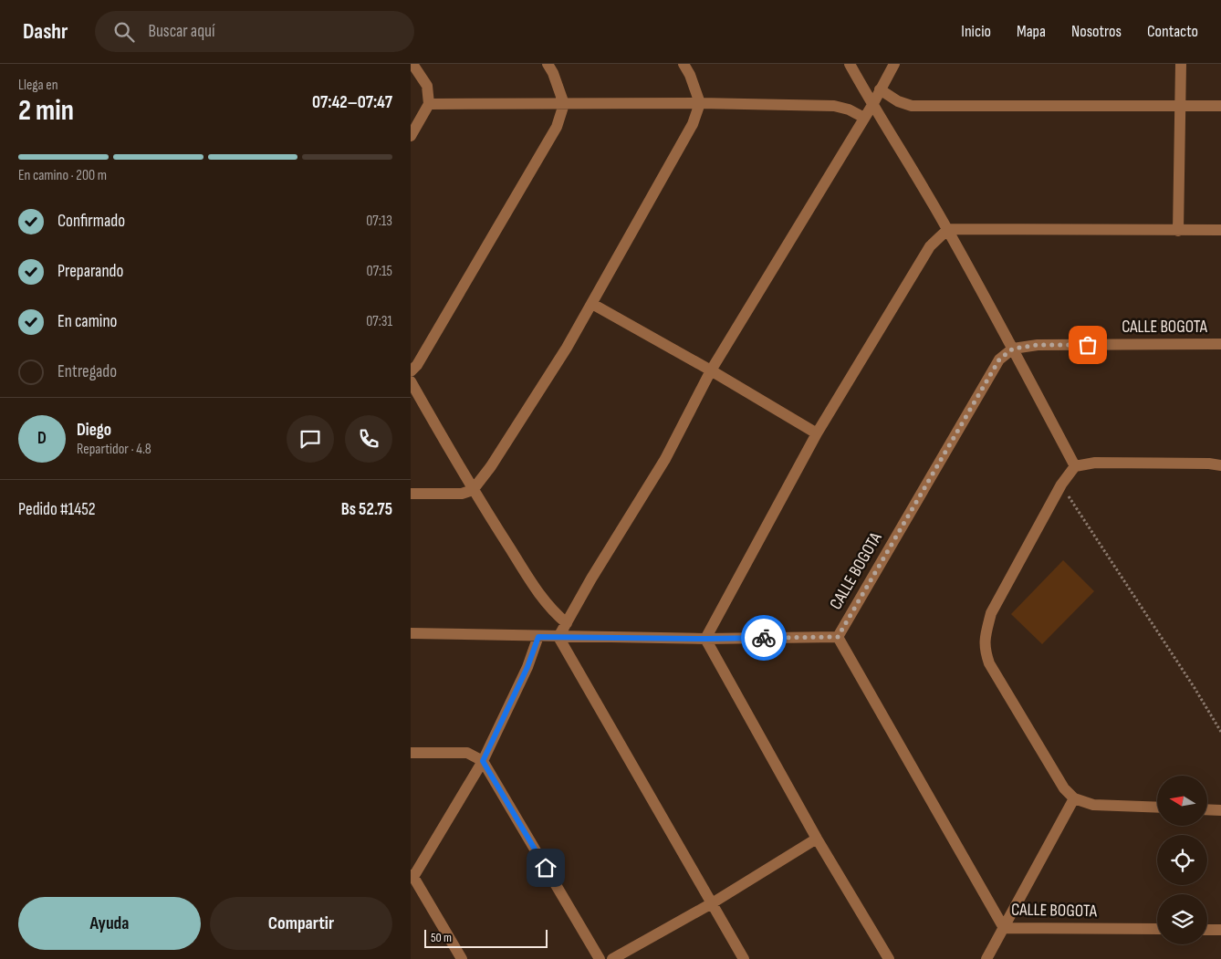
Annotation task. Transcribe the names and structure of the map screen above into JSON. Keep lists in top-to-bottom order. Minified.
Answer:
{"streets":{"street":["CALLE BOGOTA"]},"scale_bar":"50 m","north":"left","page":{"header":"Dashr","search":"Buscar aquí","nav":["Inicio","Mapa","Nosotros","Contacto"],"heading":["2 min","Llega en","07:42–07:47"],"panel":["Diego","Repartidor · 4.8","Pedido #1452","Bs 52.75"],"bar":"En camino · 200 m","list":[["Confirmado","07:13"],["Preparando","07:15"],["En camino","07:31"],"Entregado"],"round":"D","buttons":["Ayuda","Compartir"],"scale":"50 m"}}
